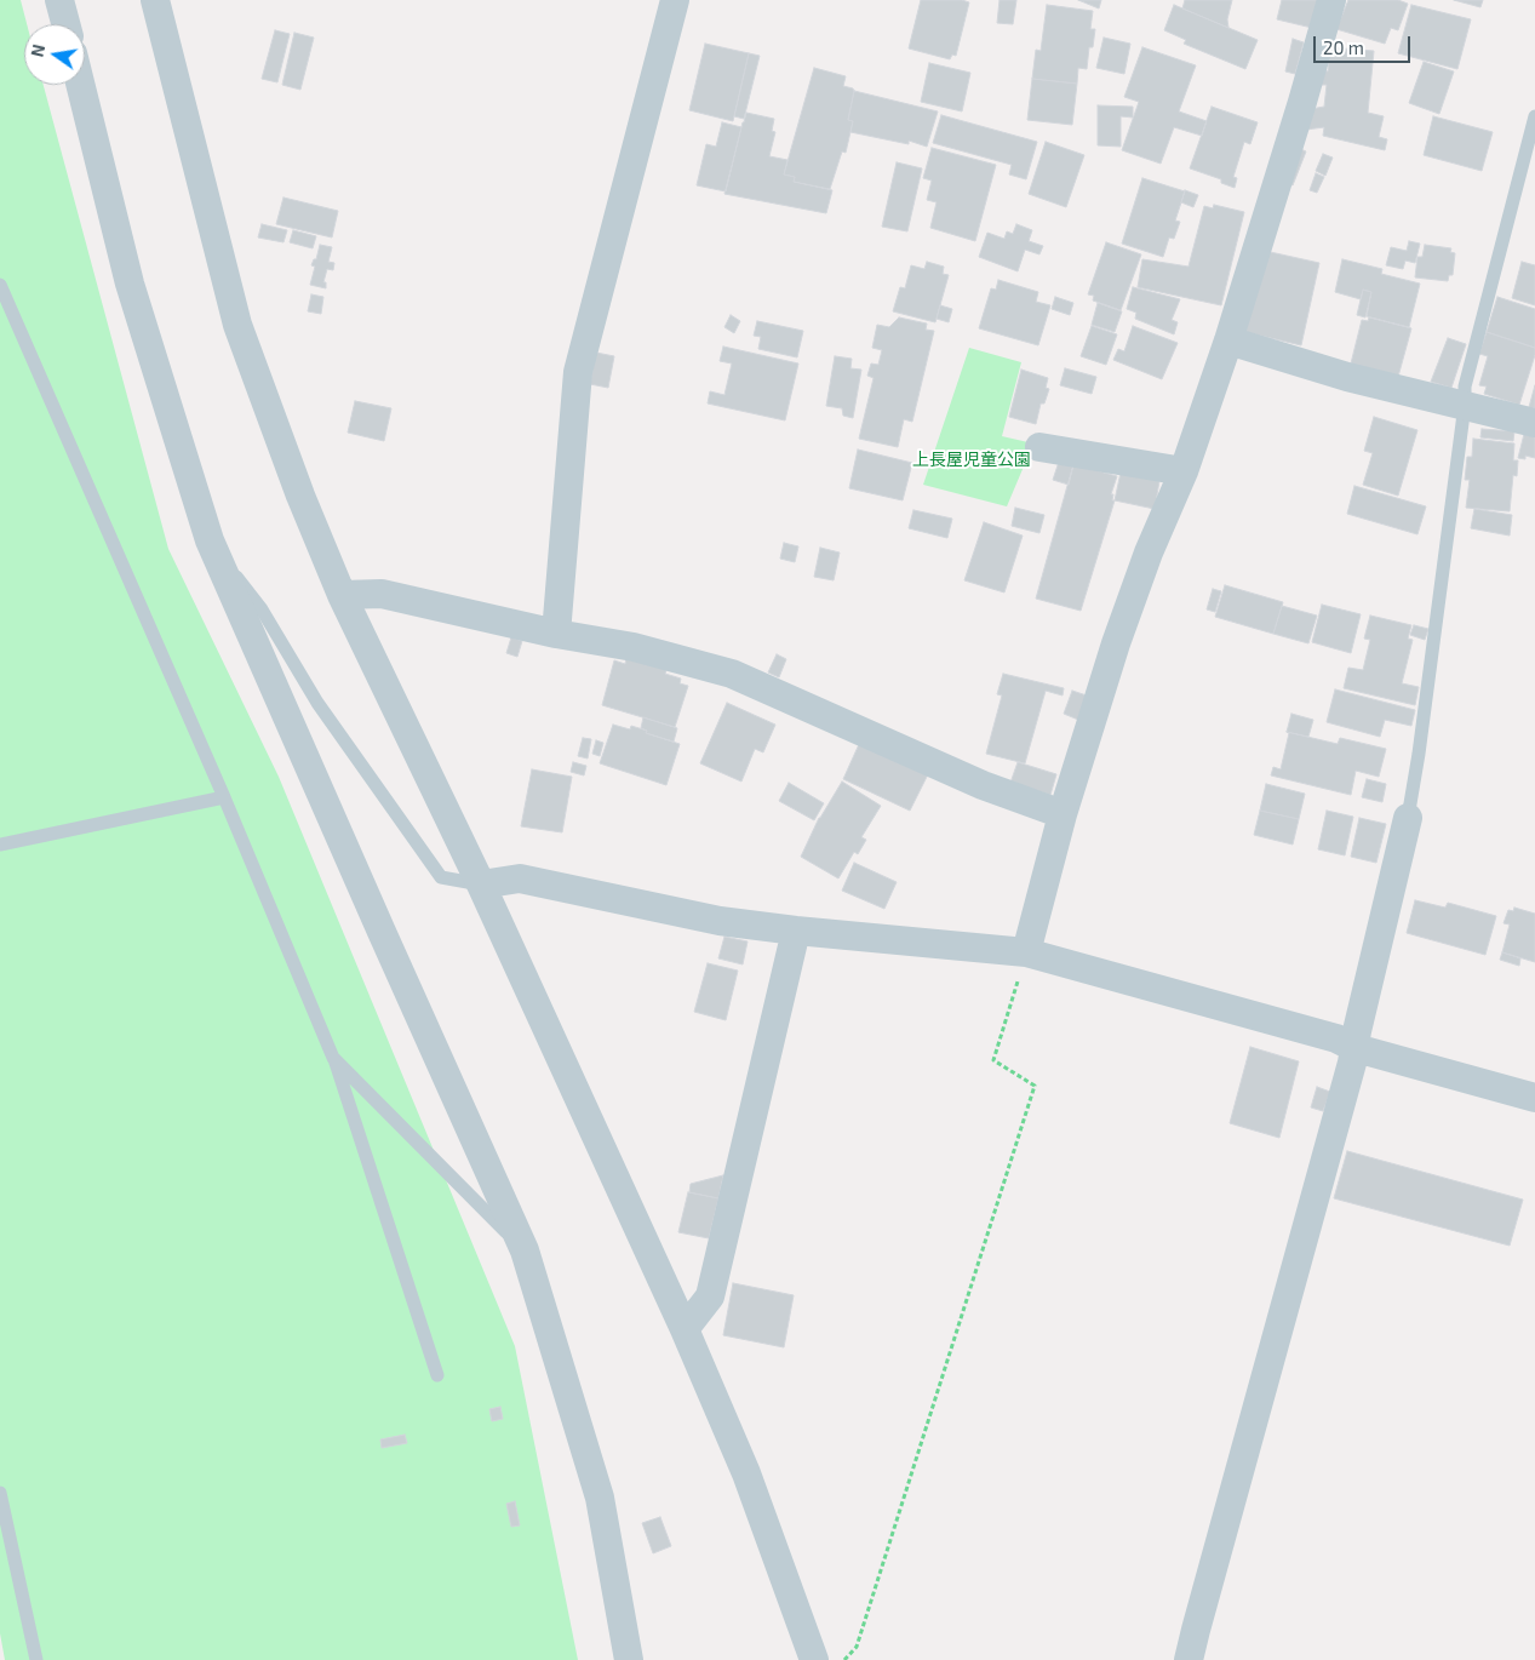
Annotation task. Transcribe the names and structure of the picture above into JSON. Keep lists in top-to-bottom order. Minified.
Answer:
{"parks":["上長屋児童公園"],"scale_bar":"20 m","north":"left"}
